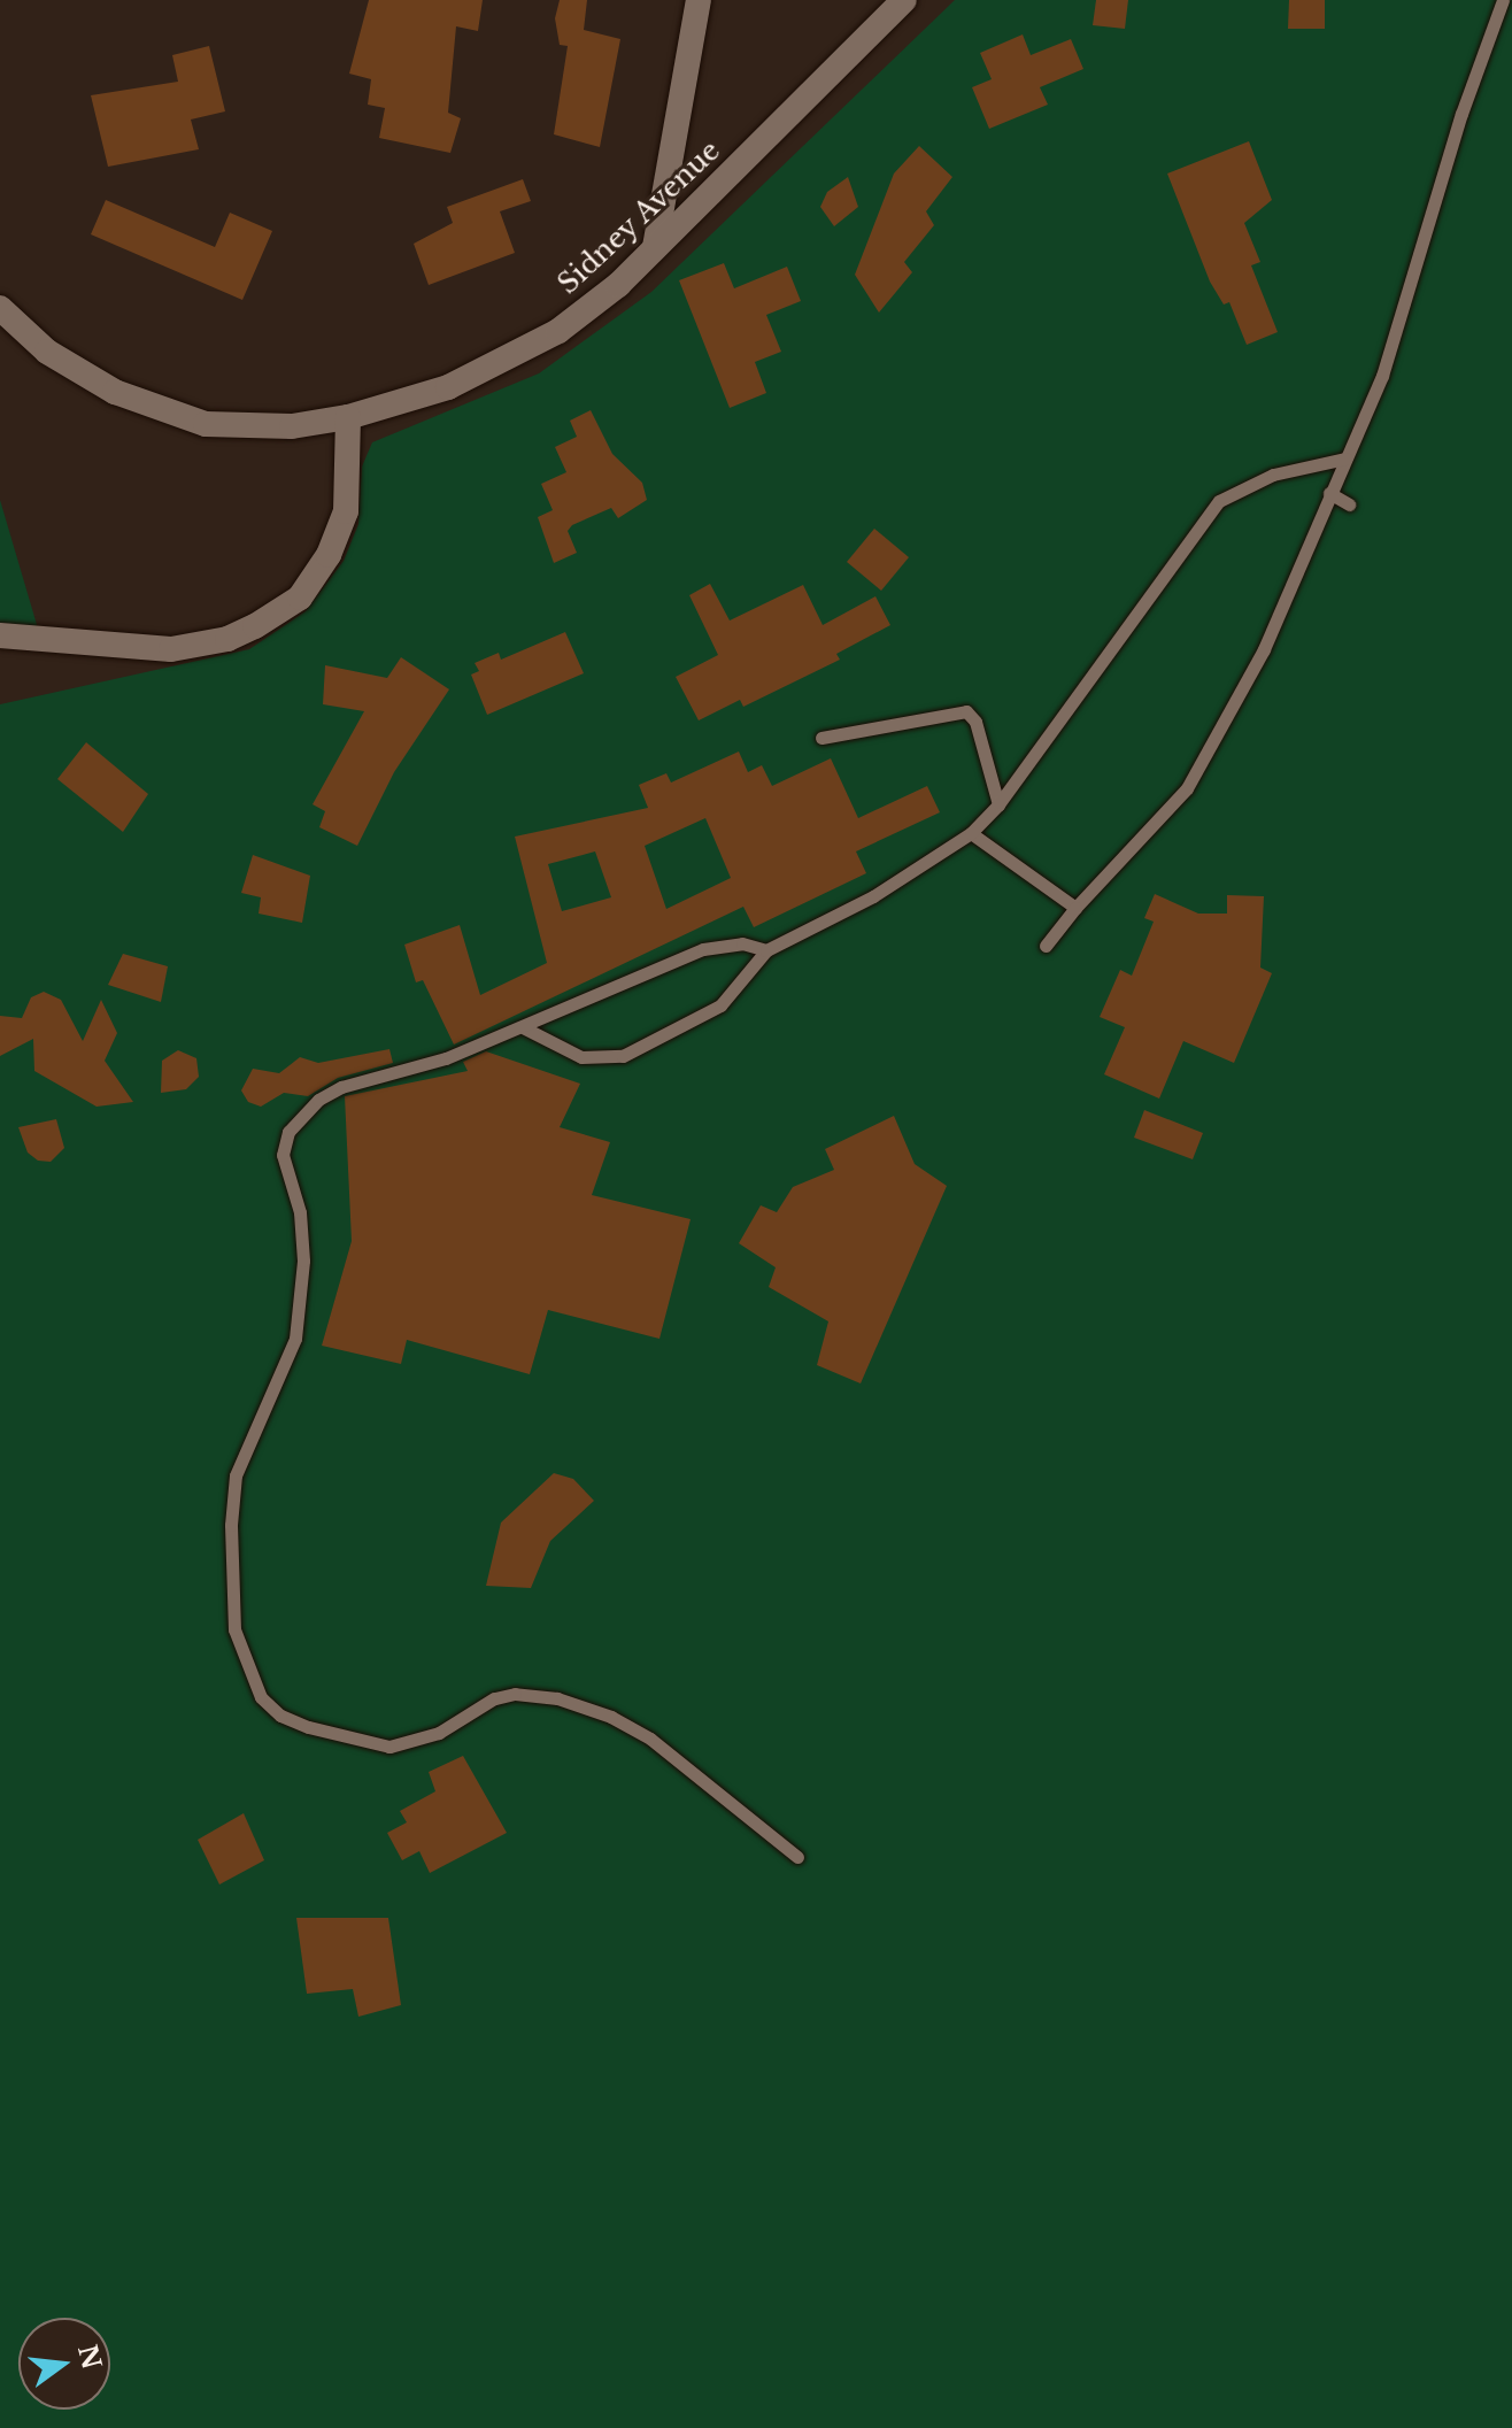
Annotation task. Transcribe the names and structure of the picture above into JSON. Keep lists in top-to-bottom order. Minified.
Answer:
{"streets":{"street":["Sidney Avenue"]},"north":"right"}
